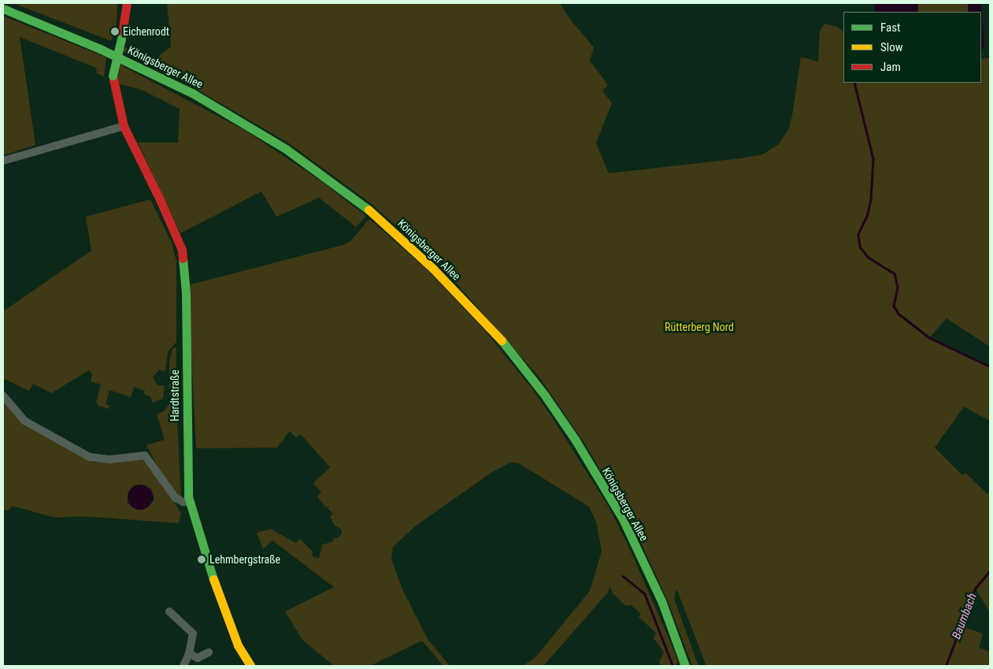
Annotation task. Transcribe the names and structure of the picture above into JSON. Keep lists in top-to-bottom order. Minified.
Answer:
{"streets":{"main road":["Königsberger Allee","Hardtstraße"]},"water":["Baumbach"],"parks":["Rütterberg Nord"],"places":["Eichenrodt","Lehmbergstraße"],"legend":["Fast","Slow","Jam"]}
